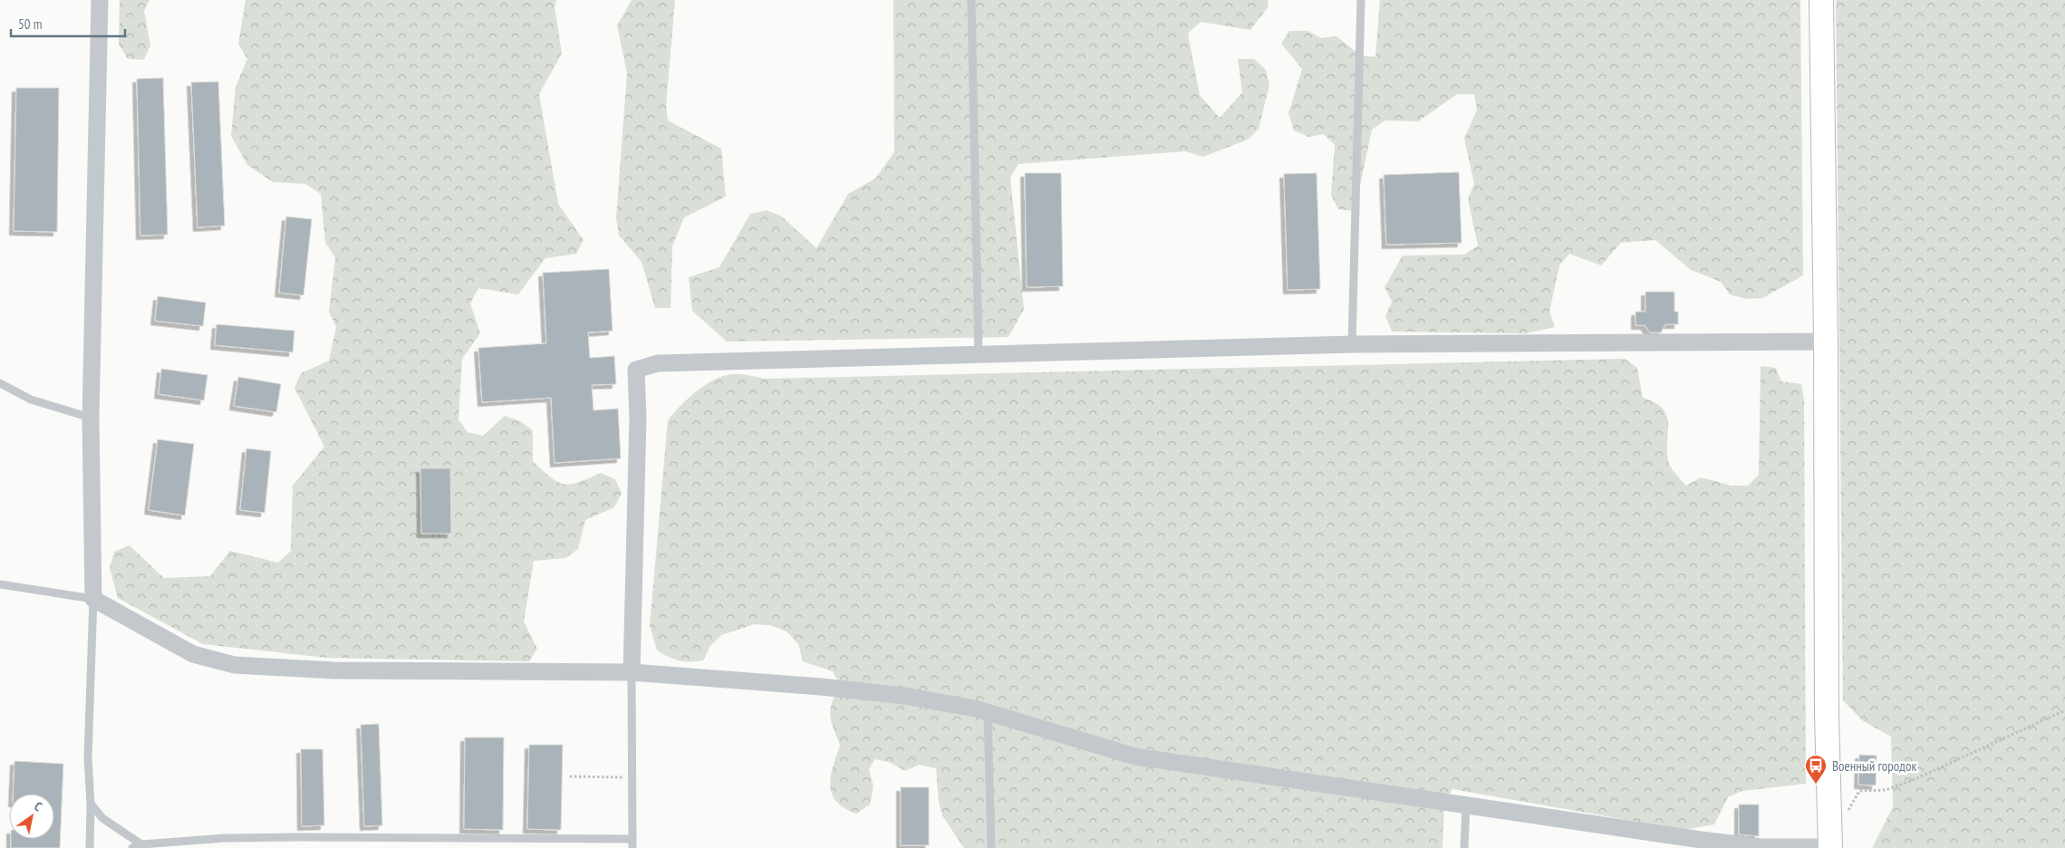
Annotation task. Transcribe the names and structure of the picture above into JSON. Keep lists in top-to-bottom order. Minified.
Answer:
{"places":{"bus stop":["Военный городок"]},"scale_bar":"50 m","north":"top right"}
